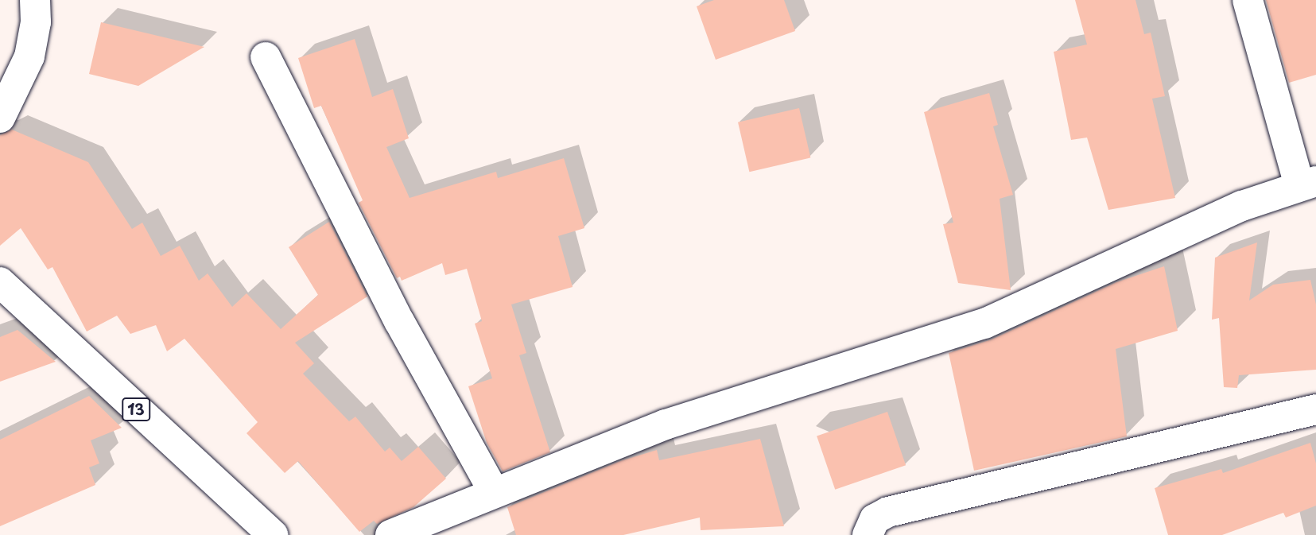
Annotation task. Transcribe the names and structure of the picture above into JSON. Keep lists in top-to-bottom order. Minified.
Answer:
{"streets":{"main road":["13"]}}
